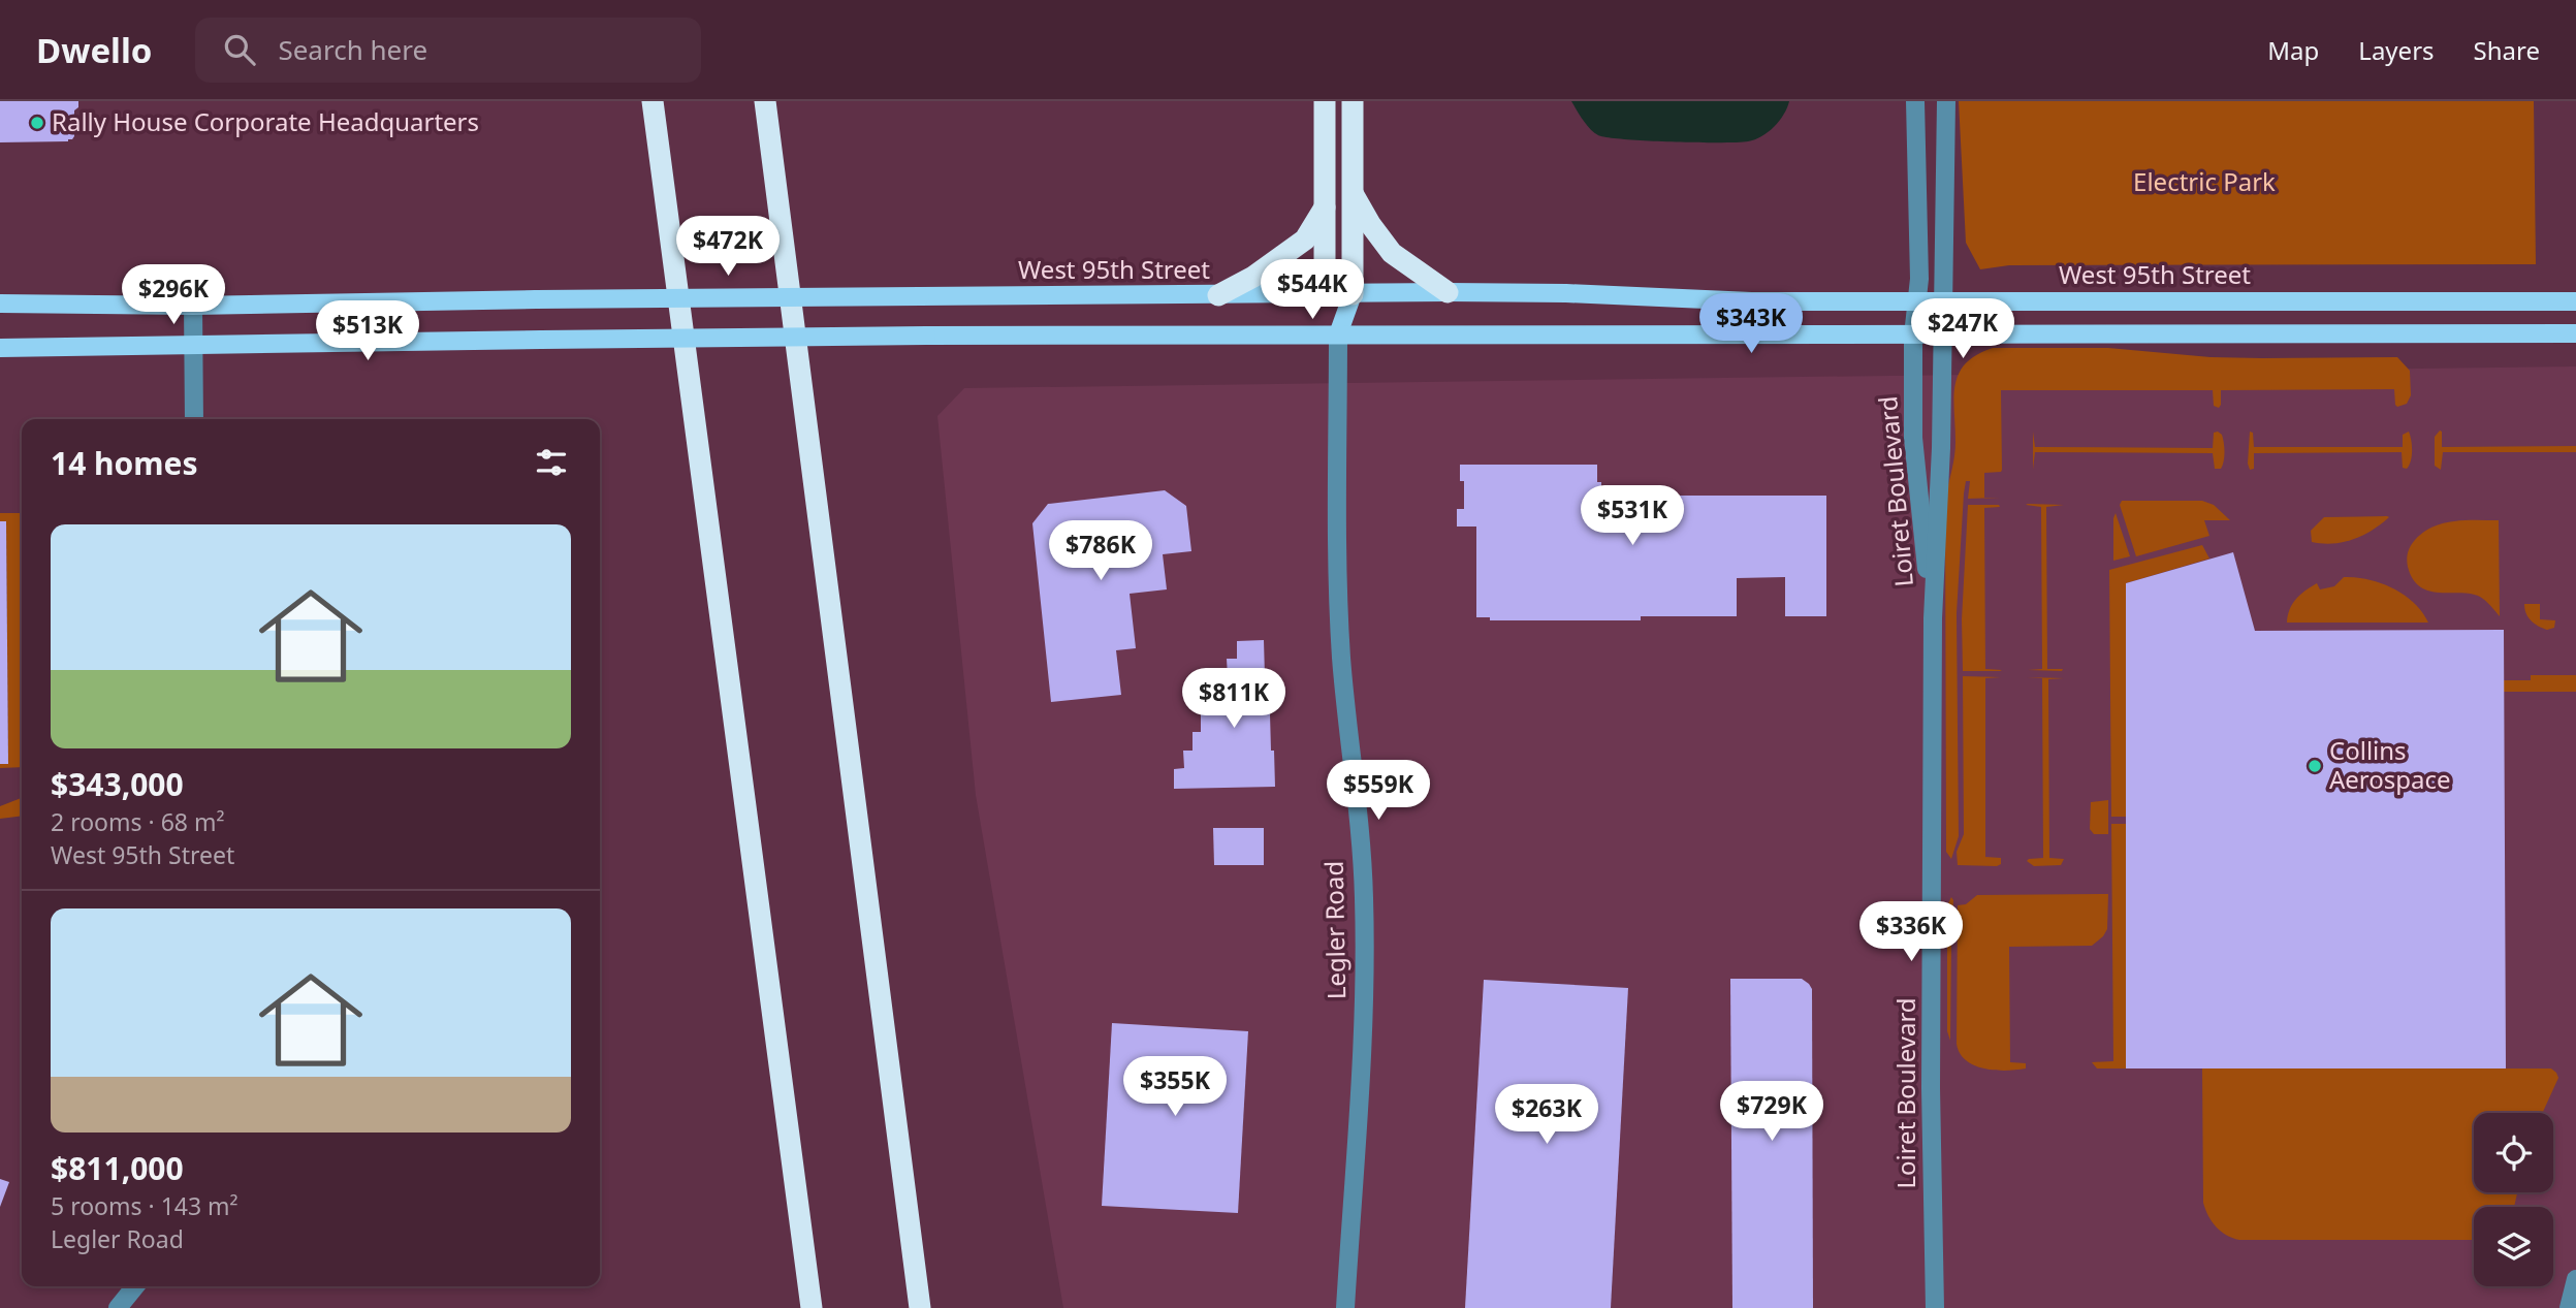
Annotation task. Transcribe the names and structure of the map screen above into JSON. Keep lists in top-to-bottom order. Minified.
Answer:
{"streets":{"main road":["West 95th Street"],"street":["Loiret Boulevard","Legler Road"]},"crossings":[["West 95th Street","Loiret Boulevard"]],"parks":["Electric Park"],"places":["Rally House Corporate Headquarters","Collins Aerospace"],"page":{"header":"Dwello","search":"Search here","nav":["Map","Layers","Share"],"price":["$472K","$544K","$296K","$343K","$247K","$513K","$531K","$786K","$811K","$559K","$336K","$355K","$729K","$263K"],"heading":"14 homes","list":[{"name":"$343,000","note":"2 rooms · 68 m² · West 95th Street"},{"name":"$811,000","note":"5 rooms · 143 m² · Legler Road"}]}}
